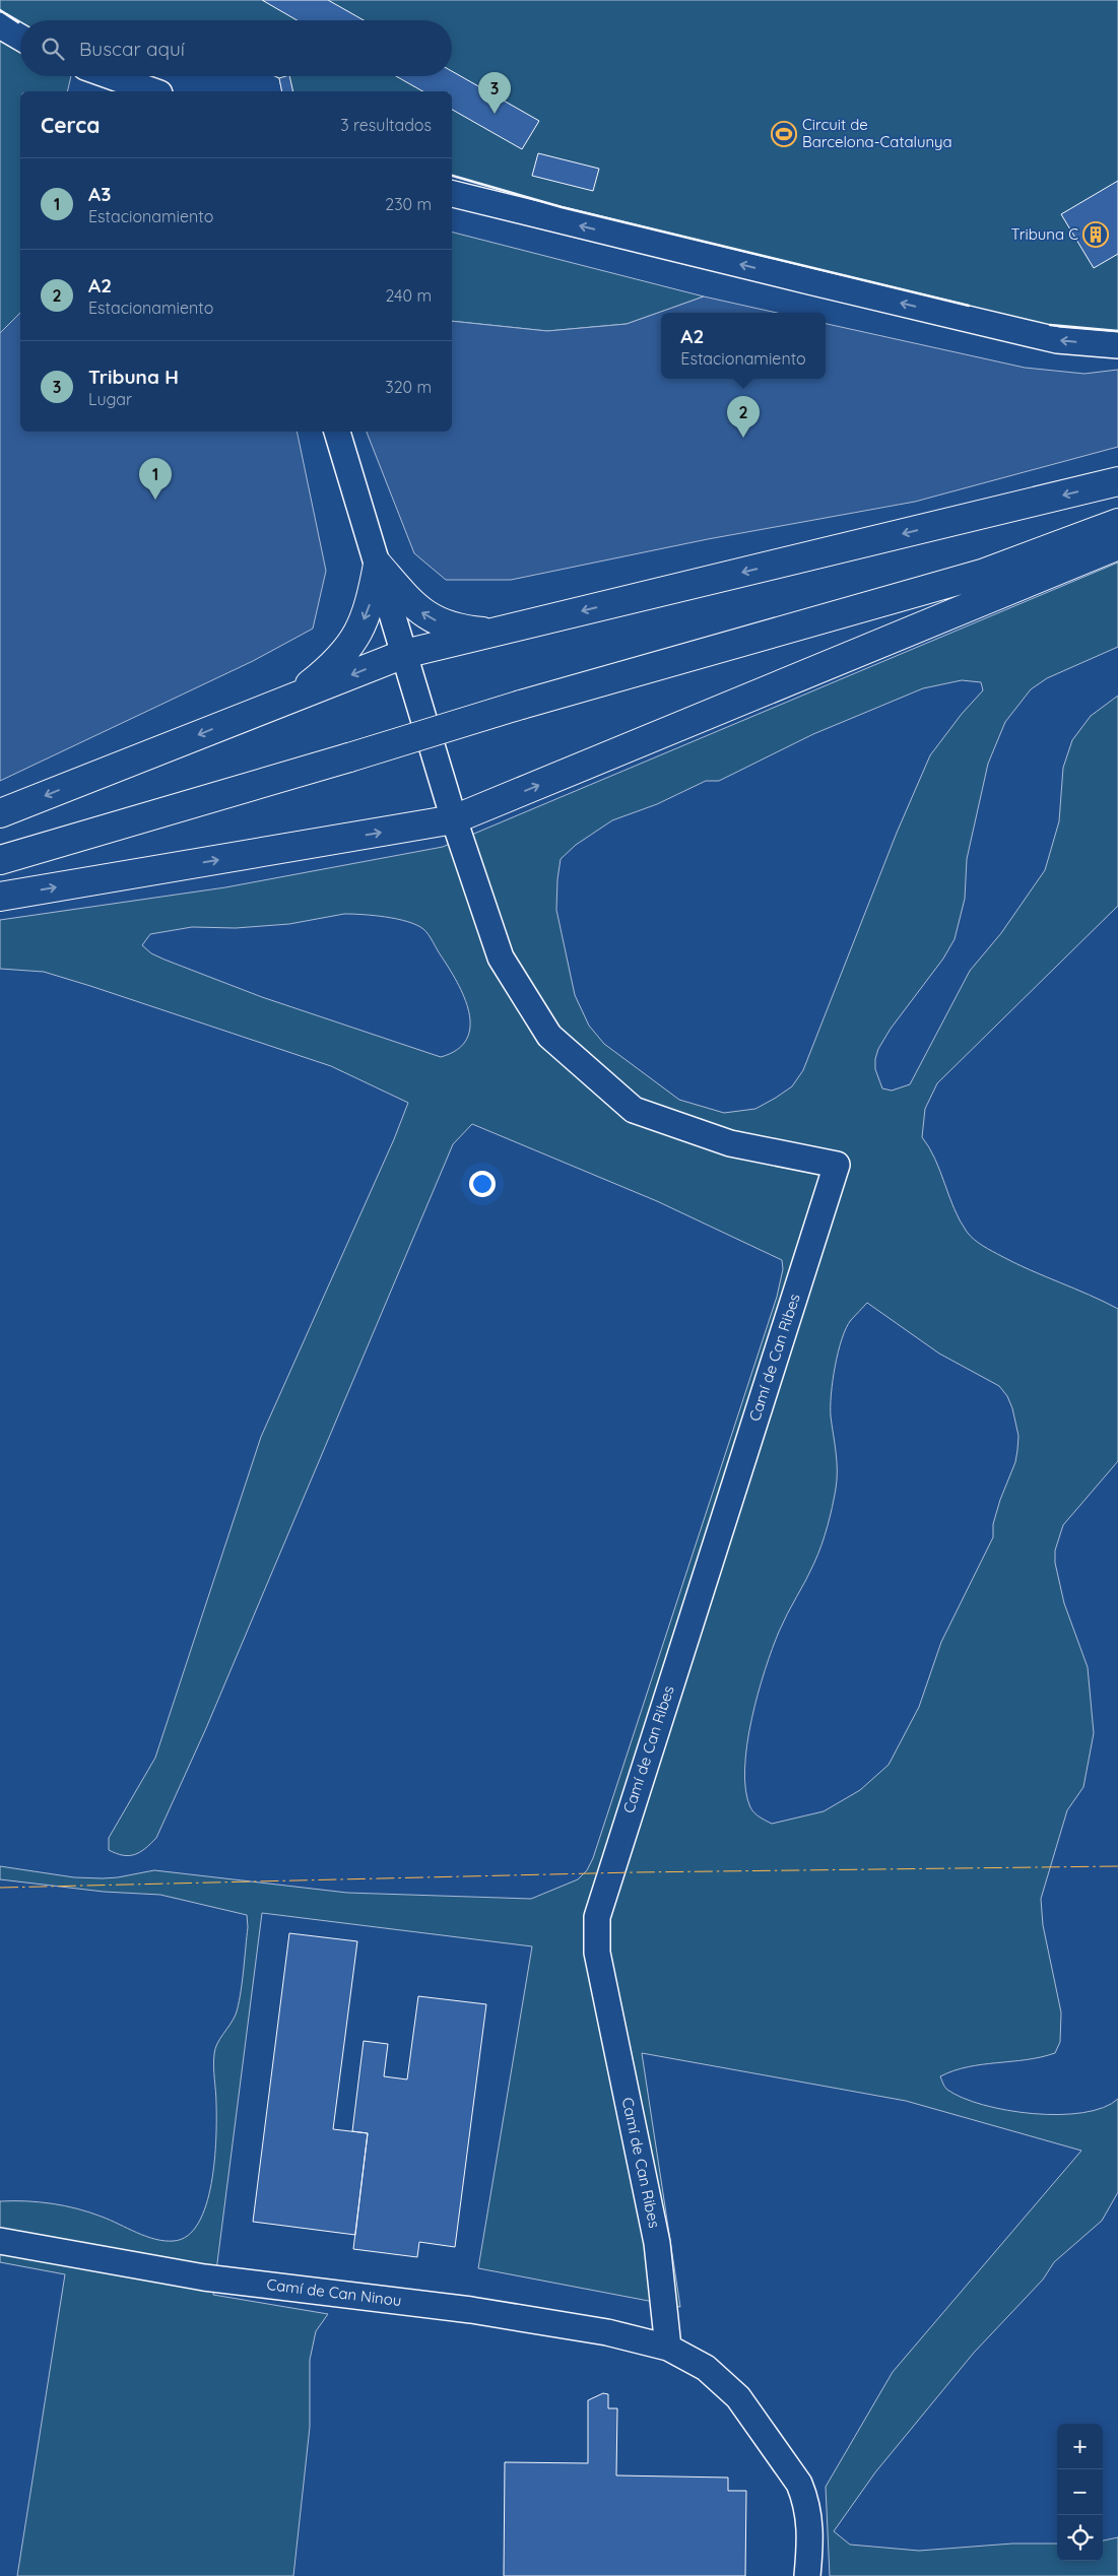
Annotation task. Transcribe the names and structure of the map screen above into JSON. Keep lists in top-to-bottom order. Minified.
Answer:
{"streets":{"street":["Camí de Can Ribes","Camí de Can Ninou"]},"crossings":[["Camí de Can Ribes","Camí de Can Ninou"]],"places":{"sports":["Circuit de Barcelona-Catalunya"],"building":["Tribuna C"]},"page":{"search":"Buscar aquí","pins":["3","2","1"],"heading":["Cerca","3 resultados"],"list":[{"mark":"1","name":"A3","note":"Estacionamiento","value":"230 m"},{"mark":"2","name":"A2","note":"Estacionamiento","value":"240 m"},{"mark":"3","name":"Tribuna H","note":"Lugar","value":"320 m"}],"popup":["A2","Estacionamiento"],"map_buttons":["+","−"]}}
